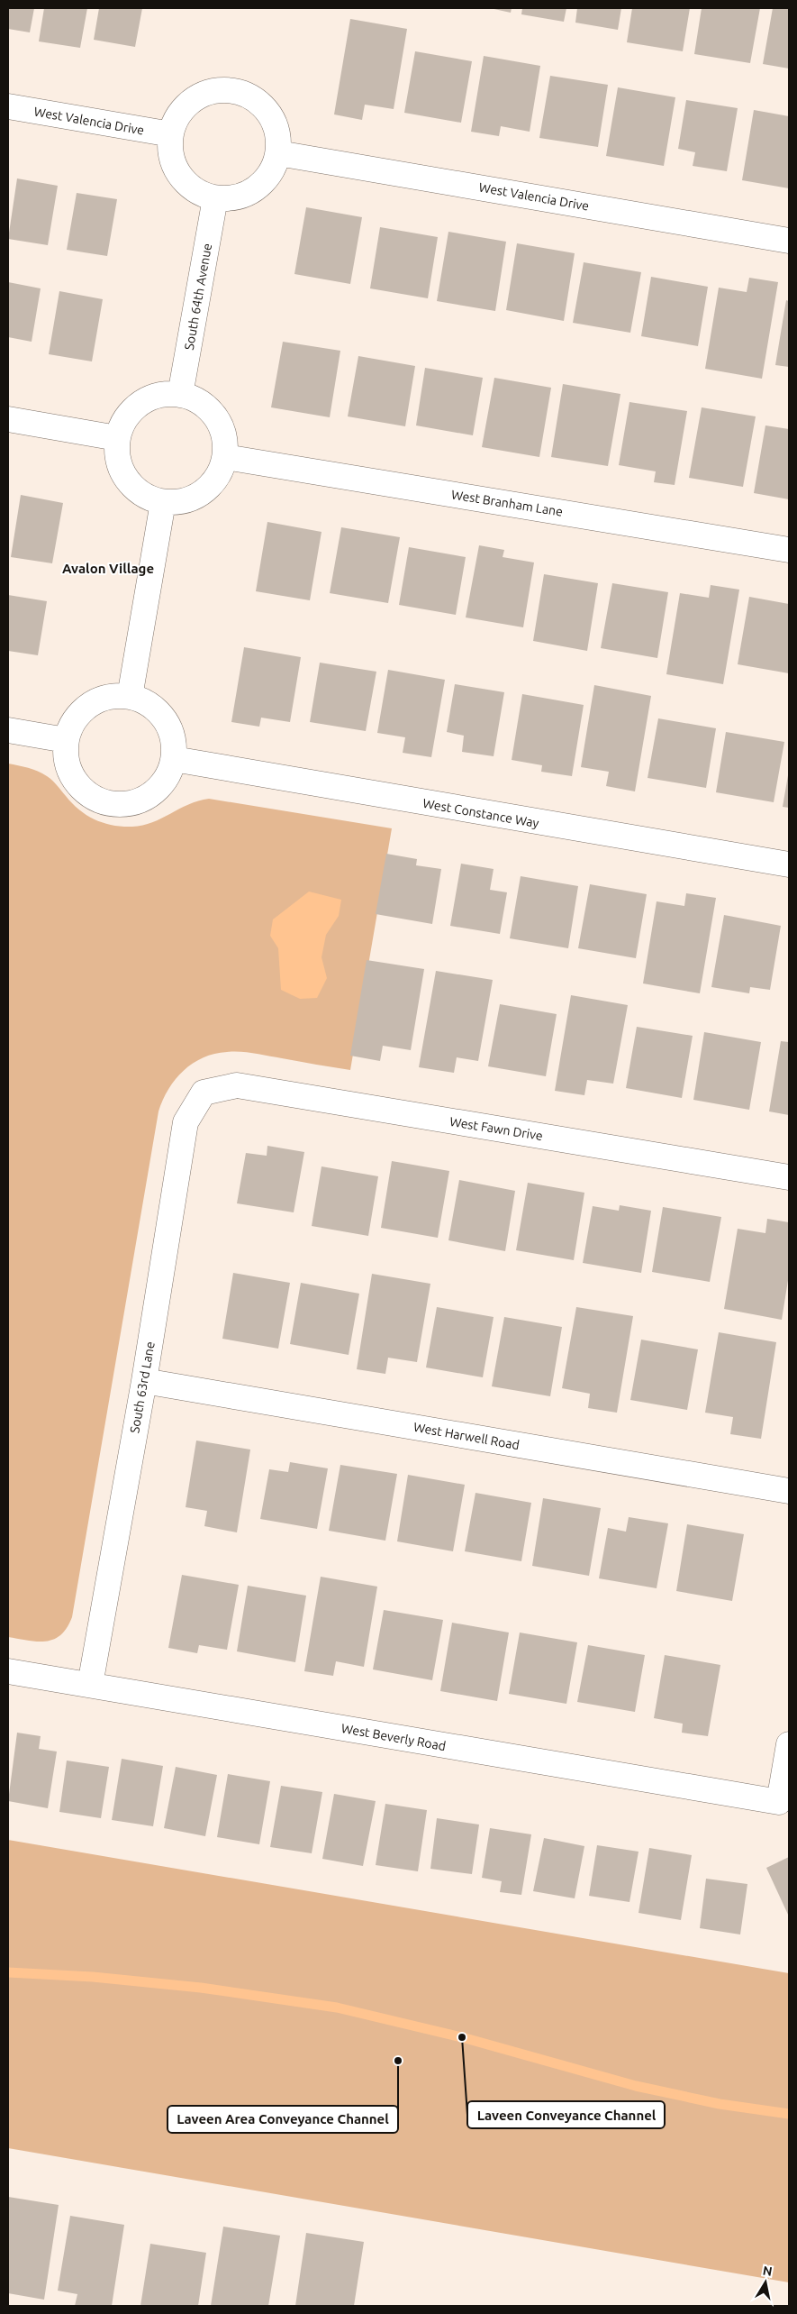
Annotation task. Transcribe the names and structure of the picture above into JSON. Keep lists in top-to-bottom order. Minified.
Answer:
{"streets":{"street":["West Valencia Drive","South 64th Avenue","West Branham Lane","West Constance Way","West Fawn Drive","South 63rd Lane","West Harwell Road","West Beverly Road"]},"crossings":[["West Valencia Drive","South 64th Avenue"],["South 64th Avenue","West Branham Lane"],["West Fawn Drive","South 63rd Lane"],["South 63rd Lane","West Harwell Road"],["South 63rd Lane","West Beverly Road"]],"districts":["Avalon Village"],"places":["Laveen Conveyance Channel","Laveen Area Conveyance Channel"],"north":"top"}
